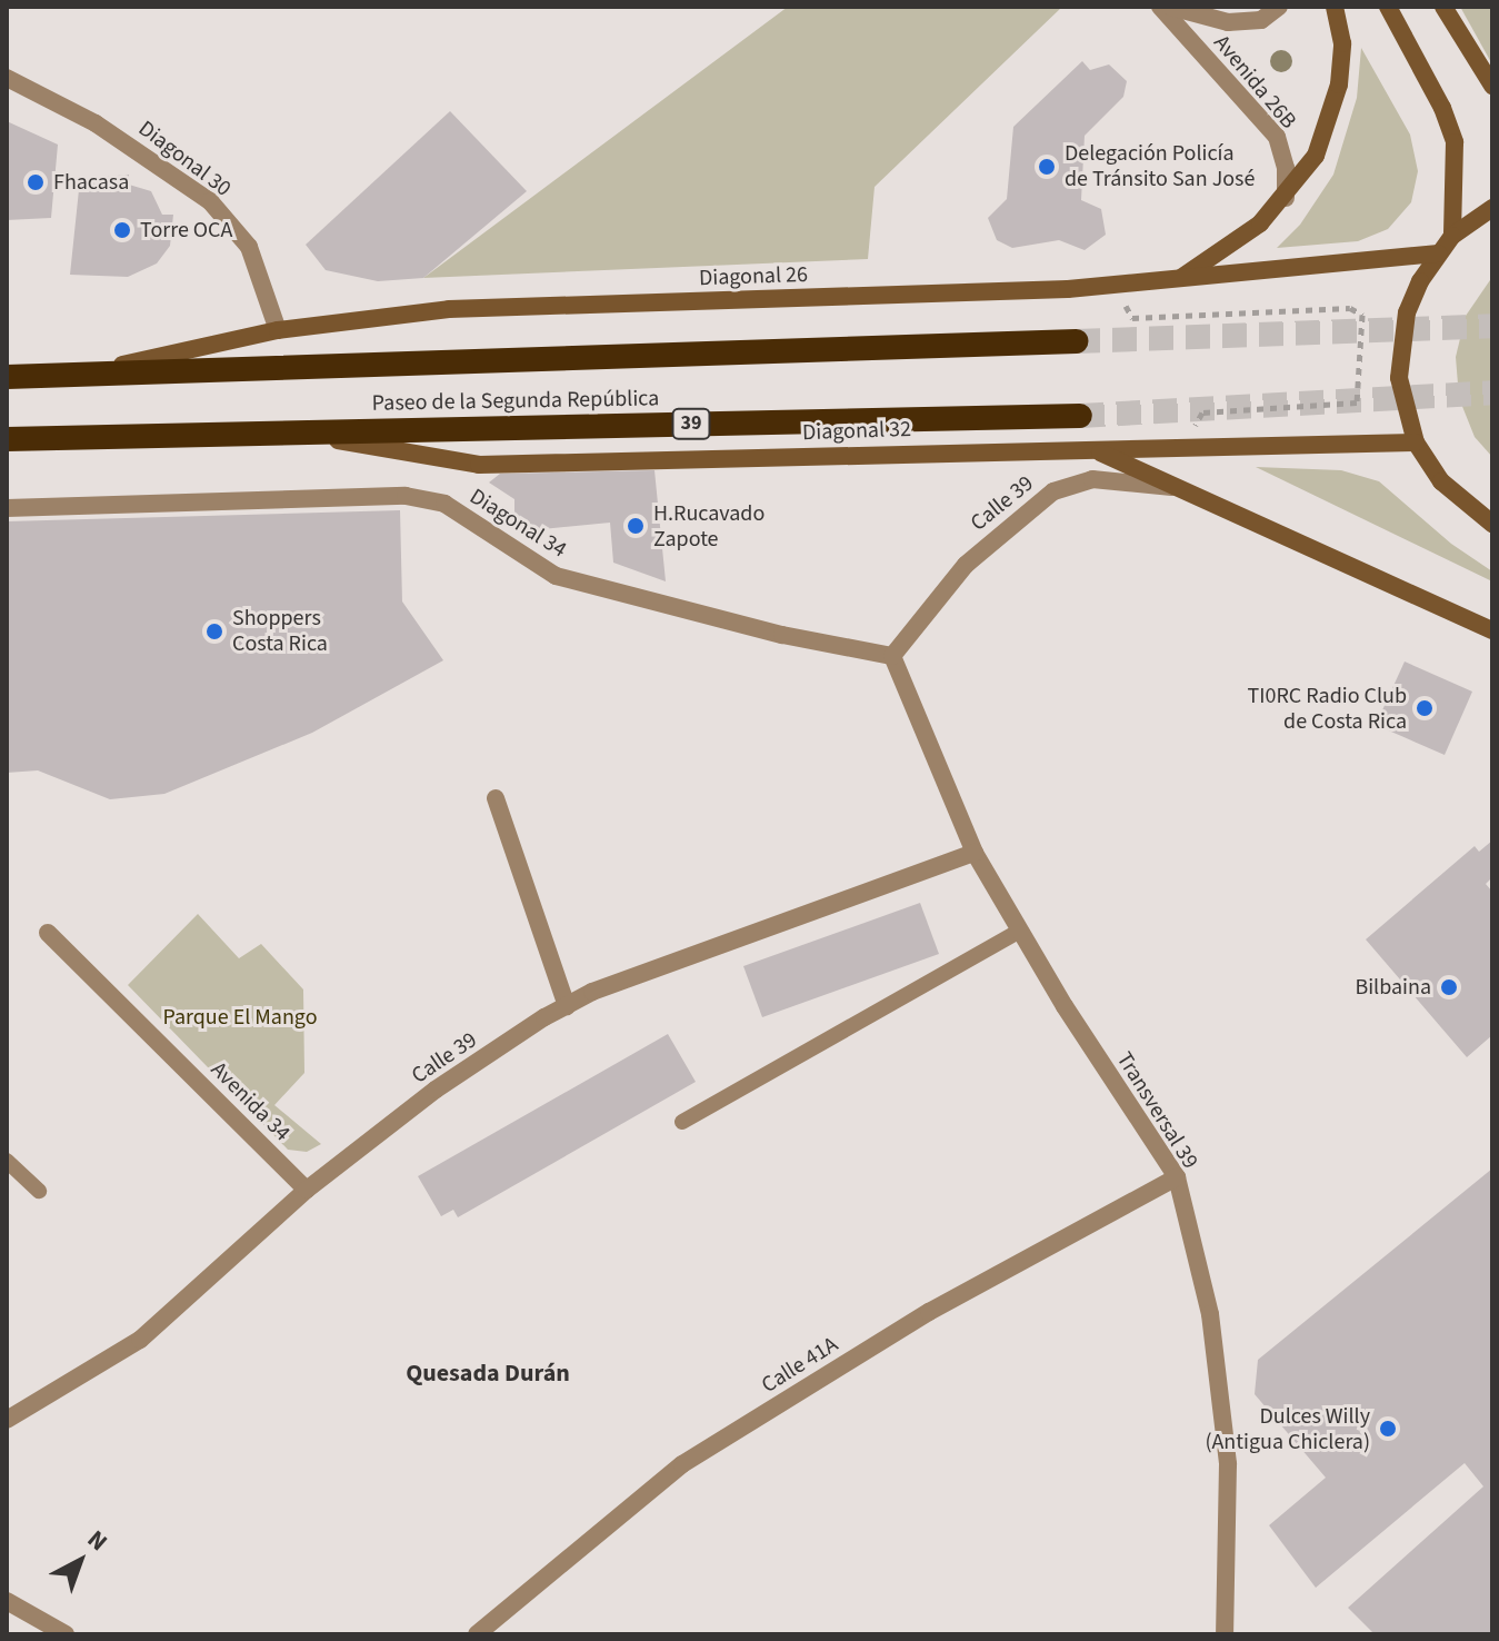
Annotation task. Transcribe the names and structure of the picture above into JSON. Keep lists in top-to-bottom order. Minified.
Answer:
{"streets":{"highway":["Paseo de la Segunda República","39"],"main road":["Diagonal 26","Diagonal 32"],"street":["Avenida 26B","Diagonal 30","Calle 39","Diagonal 34","Avenida 34","Transversal 39","Calle 41A"]},"crossings":[["Diagonal 30","Diagonal 26"],["Diagonal 26","Paseo de la Segunda República"],["Paseo de la Segunda República","Diagonal 32"],["Calle 39","Diagonal 34"],["Calle 39","Avenida 34"],["Calle 39","Transversal 39"],["Diagonal 34","Transversal 39"],["Transversal 39","Calle 41A"]],"districts":["Quesada Durán"],"parks":["Parque El Mango"],"places":["Delegación Policía de Tránsito San José","Fhacasa","Torre OCA","H.Rucavado Zapote","Shoppers Costa Rica","TI0RC Radio Club de Costa Rica","Bilbaina","Dulces Willy (Antigua Chiclera)"],"north":"top right"}
